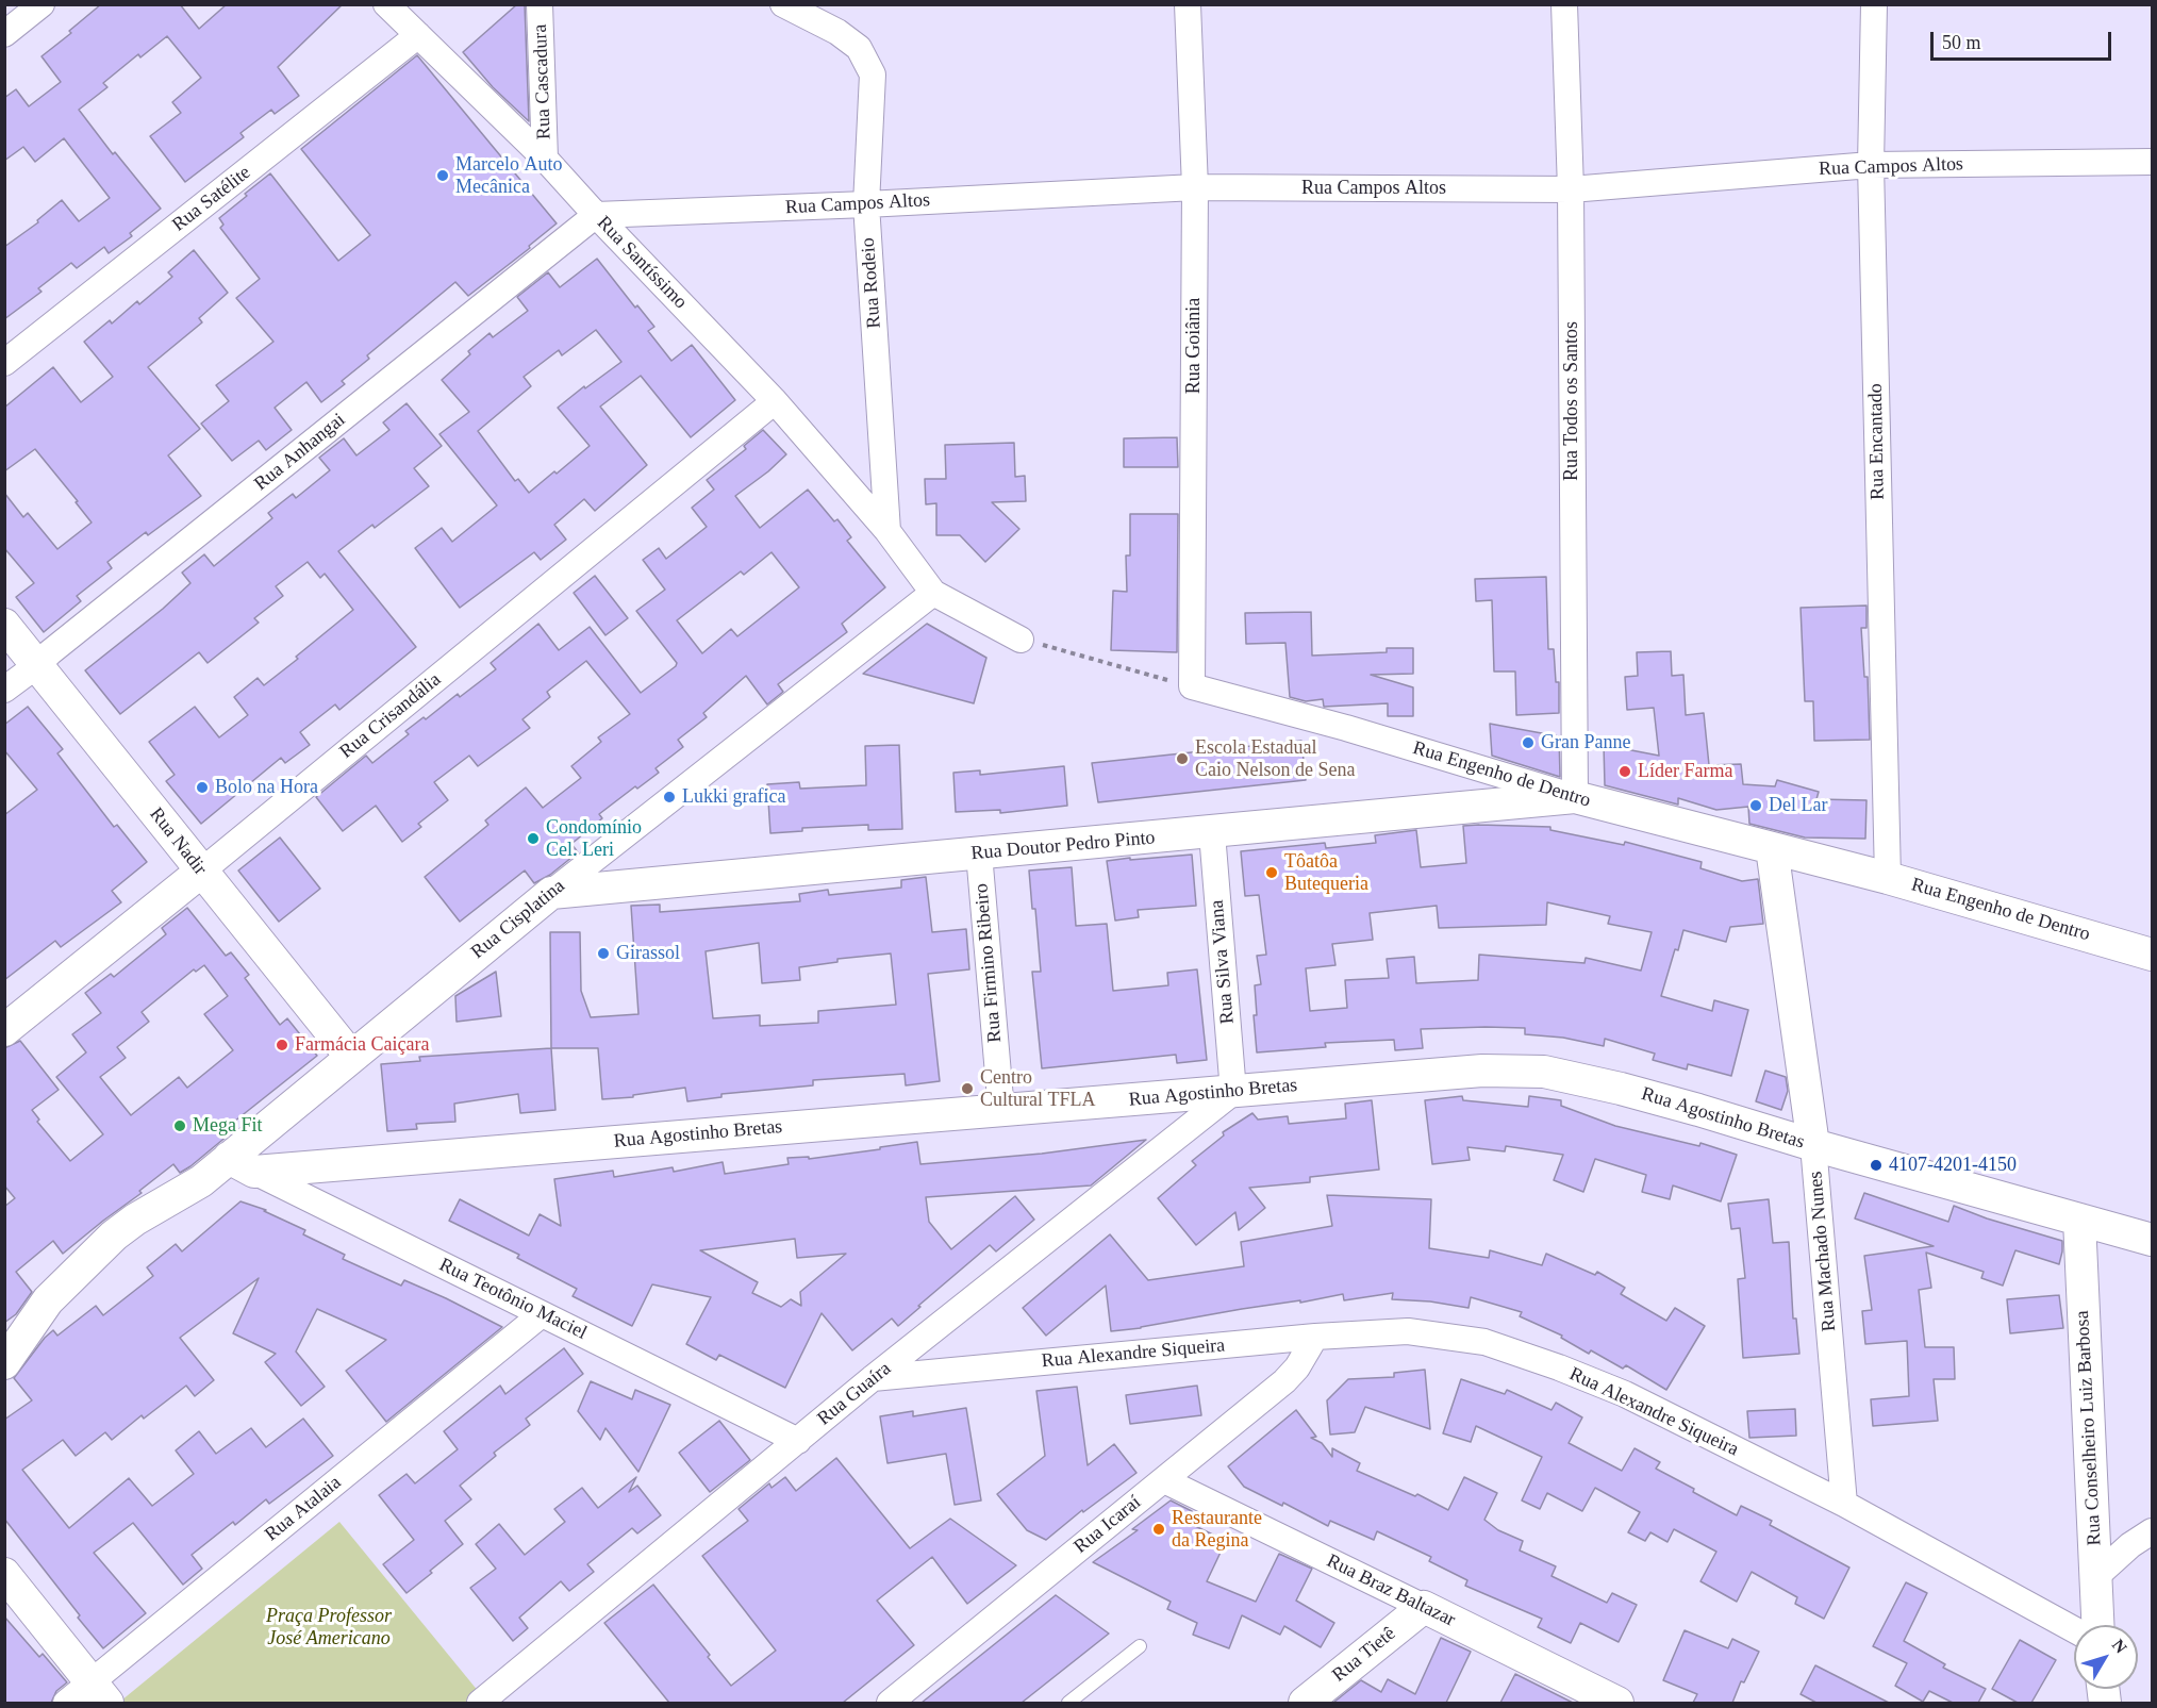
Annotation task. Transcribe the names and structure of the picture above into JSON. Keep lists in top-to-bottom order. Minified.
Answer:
{"streets":{"street":["Rua Cascadura","Rua Campos Altos","Rua Satélite","Rua Santíssimo","Rua Rodeio","Rua Goiânia","Rua Todos os Santos","Rua Encantado","Rua Anhangai","Rua Crisandália","Rua Engenho de Dentro","Rua Nadir","Rua Doutor Pedro Pinto","Rua Cisplatina","Rua Silva Viana","Rua Firmino Ribeiro","Rua Agostinho Bretas","Rua Machado Nunes","Rua Teotônio Maciel","Rua Alexandre Siqueira","Rua Guaíra","Rua Conselheiro Luiz Barbosa","Rua Atalaia","Rua Icaraí","Rua Braz Baltazar","Rua Tietê"]},"crossings":[["Rua Cascadura","Rua Santíssimo"],["Rua Campos Altos","Rua Santíssimo"],["Rua Campos Altos","Rua Rodeio"],["Rua Campos Altos","Rua Goiânia"],["Rua Campos Altos","Rua Todos os Santos"],["Rua Campos Altos","Rua Encantado"],["Rua Campos Altos","Rua Anhangai"],["Rua Satélite","Rua Santíssimo"],["Rua Santíssimo","Rua Rodeio"],["Rua Santíssimo","Rua Anhangai"],["Rua Santíssimo","Rua Crisandália"],["Rua Goiânia","Rua Engenho de Dentro"],["Rua Todos os Santos","Rua Engenho de Dentro"],["Rua Todos os Santos","Rua Doutor Pedro Pinto"],["Rua Encantado","Rua Engenho de Dentro"],["Rua Anhangai","Rua Nadir"],["Rua Crisandália","Rua Nadir"],["Rua Engenho de Dentro","Rua Doutor Pedro Pinto"],["Rua Engenho de Dentro","Rua Machado Nunes"],["Rua Nadir","Rua Cisplatina"],["Rua Doutor Pedro Pinto","Rua Cisplatina"],["Rua Doutor Pedro Pinto","Rua Silva Viana"],["Rua Doutor Pedro Pinto","Rua Firmino Ribeiro"],["Rua Cisplatina","Rua Agostinho Bretas"],["Rua Cisplatina","Rua Teotônio Maciel"],["Rua Silva Viana","Rua Agostinho Bretas"],["Rua Silva Viana","Rua Guaíra"],["Rua Firmino Ribeiro","Rua Agostinho Bretas"],["Rua Agostinho Bretas","Rua Machado Nunes"],["Rua Agostinho Bretas","Rua Teotônio Maciel"],["Rua Agostinho Bretas","Rua Guaíra"],["Rua Agostinho Bretas","Rua Conselheiro Luiz Barbosa"],["Rua Machado Nunes","Rua Alexandre Siqueira"],["Rua Teotônio Maciel","Rua Guaíra"],["Rua Teotônio Maciel","Rua Atalaia"],["Rua Alexandre Siqueira","Rua Guaíra"],["Rua Alexandre Siqueira","Rua Icaraí"],["Rua Icaraí","Rua Braz Baltazar"],["Rua Braz Baltazar","Rua Tietê"]],"parks":["Praça Professor José Americano"],"places":["Marcelo Auto Mecânica","Gran Panne","Escola Estadual Caio Nelson de Sena","Líder Farma","Bolo na Hora","Lukki grafica","Del Lar","Condomínio Cel. Leri","Tôatôa Butequeria","Girassol","Farmácia Caiçara","Centro Cultural TFLA","Mega Fit","4107-4201-4150","Restaurante da Regina"],"scale_bar":"50 m","north":"top right"}
